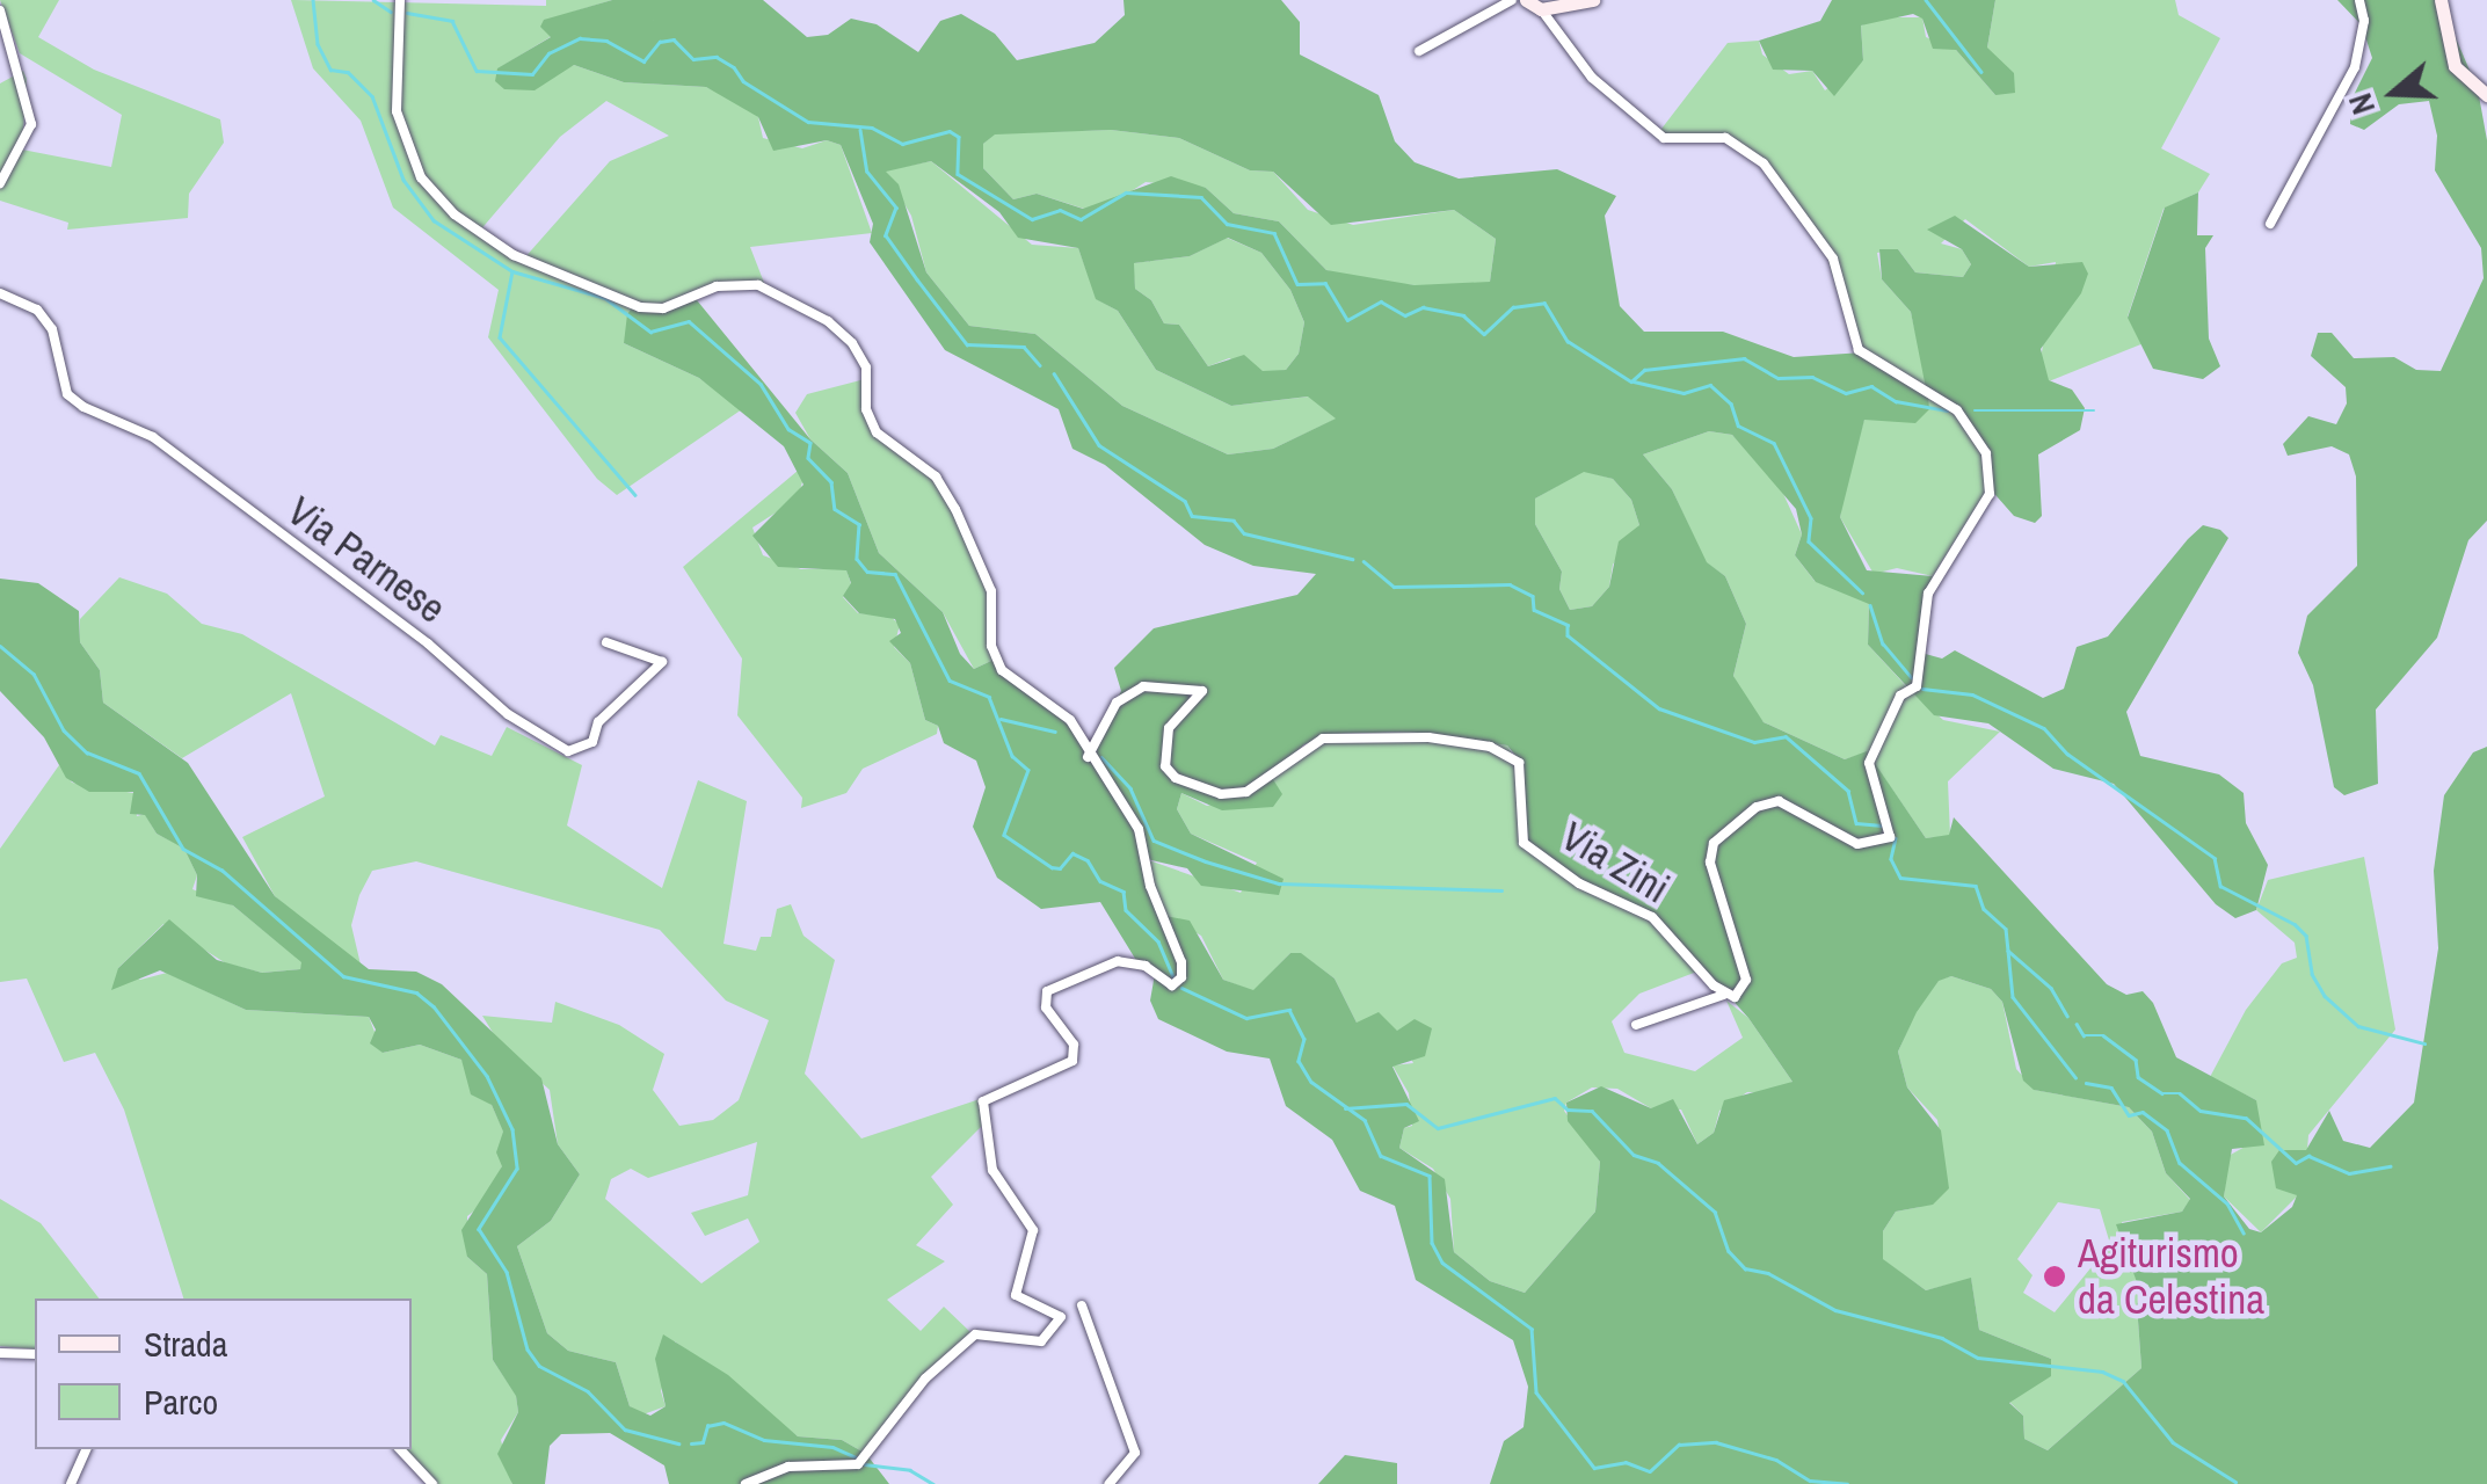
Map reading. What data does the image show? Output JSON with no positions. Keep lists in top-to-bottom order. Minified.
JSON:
{"streets":{"street":["Via Parnese","Via Zini"]},"places":["Agiturismo da Celestina"],"legend":["Strada","Parco"],"north":"left"}
